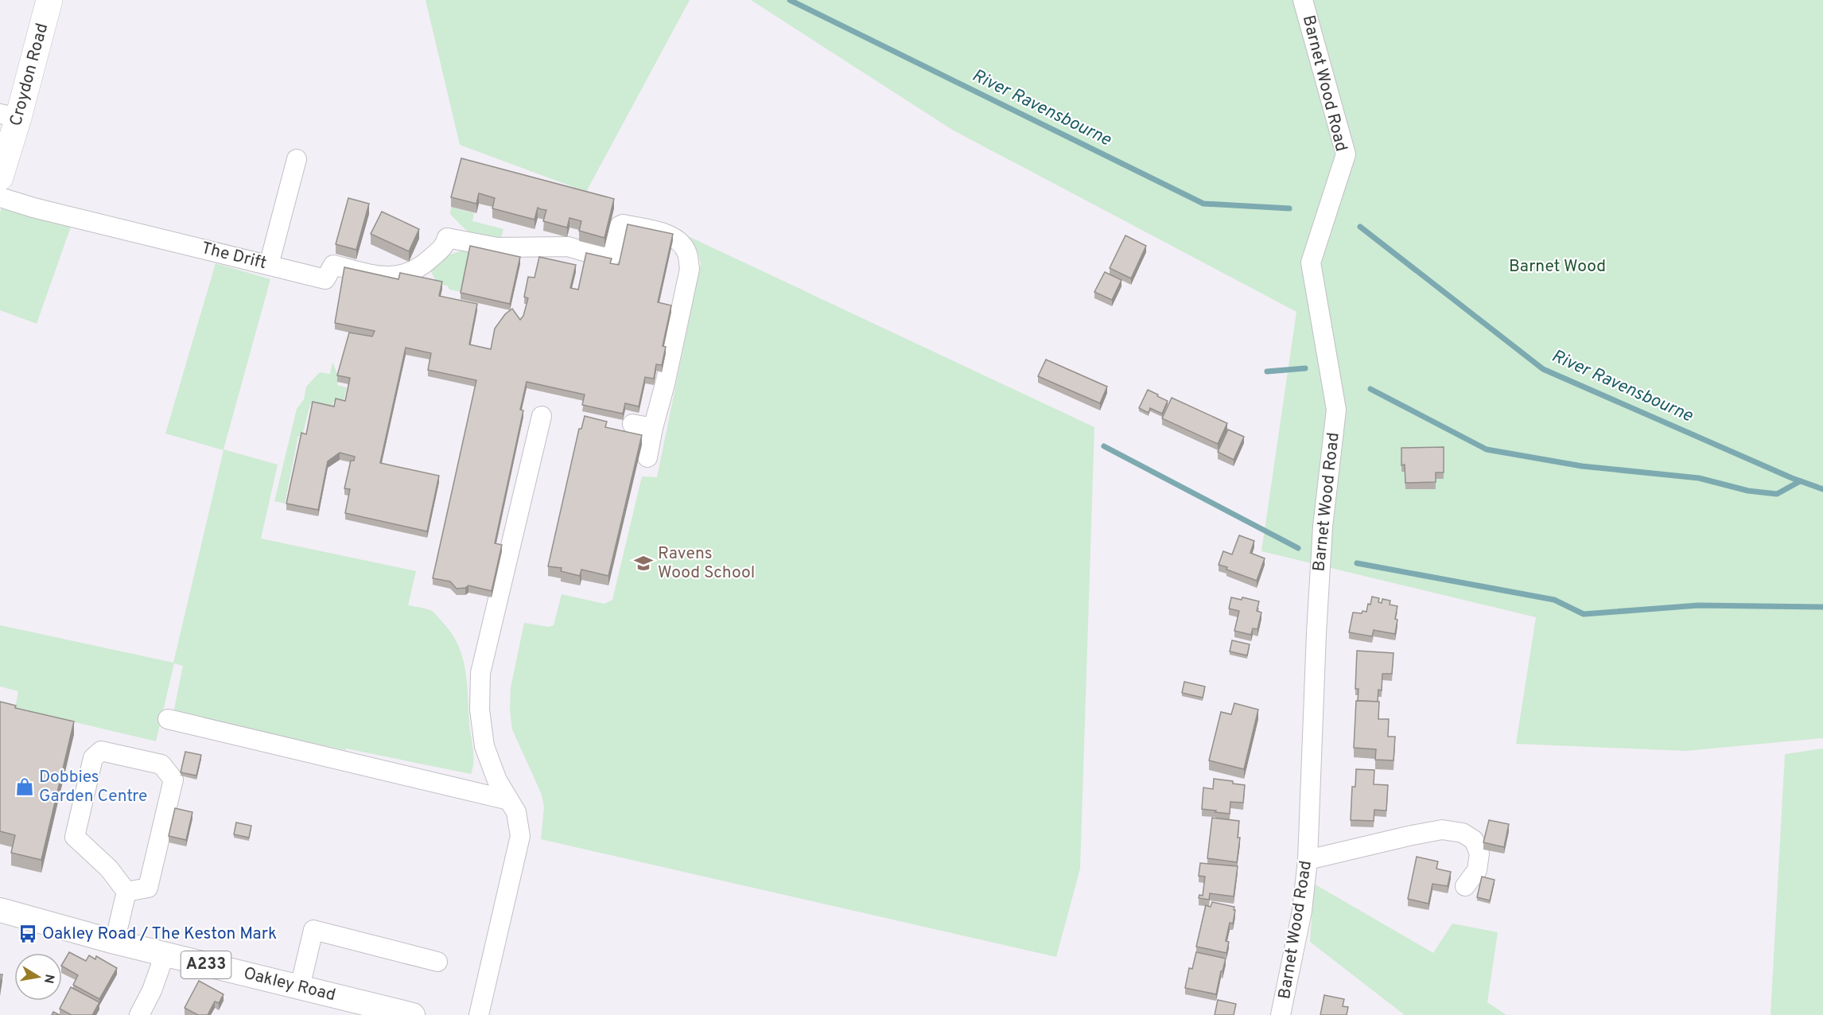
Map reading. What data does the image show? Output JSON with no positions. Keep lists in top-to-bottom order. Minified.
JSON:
{"streets":{"highway":["Croydon Road"],"main road":["A233","Oakley Road"],"street":["Barnet Wood Road","The Drift"]},"water":["River Ravensbourne"],"parks":["Barnet Wood"],"places":{"school or university":["Ravens Wood School"],"shop":["Dobbies Garden Centre"],"bus stop":["Oakley Road / The Keston Mark"]},"north":"right"}
